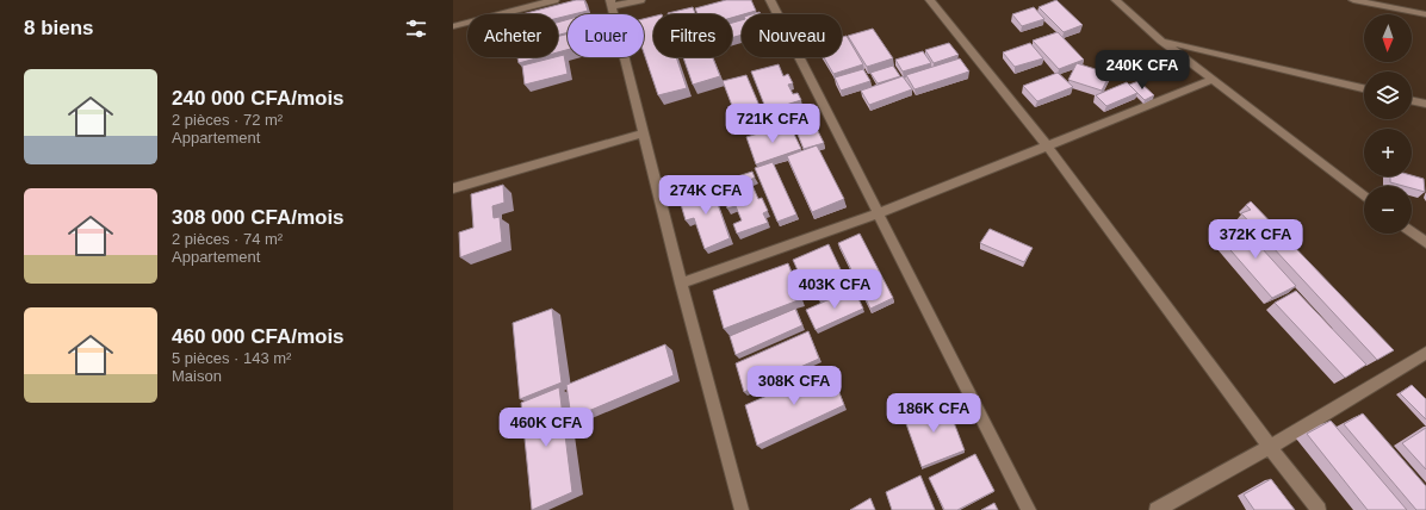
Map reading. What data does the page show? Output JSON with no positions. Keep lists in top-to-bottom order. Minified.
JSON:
{"north":"bottom","page":{"heading":"8 biens","map_buttons":["+","−"],"chip":["Acheter","Louer","Filtres","Nouveau"],"price":["240K CFA","721K CFA","274K CFA","372K CFA","403K CFA","308K CFA","186K CFA","460K CFA"],"list":[{"name":"240 000 CFA/mois","note":"2 pièces · 72 m² · Appartement"},{"name":"308 000 CFA/mois","note":"2 pièces · 74 m² · Appartement"},{"name":"460 000 CFA/mois","note":"5 pièces · 143 m² · Maison"}]}}
